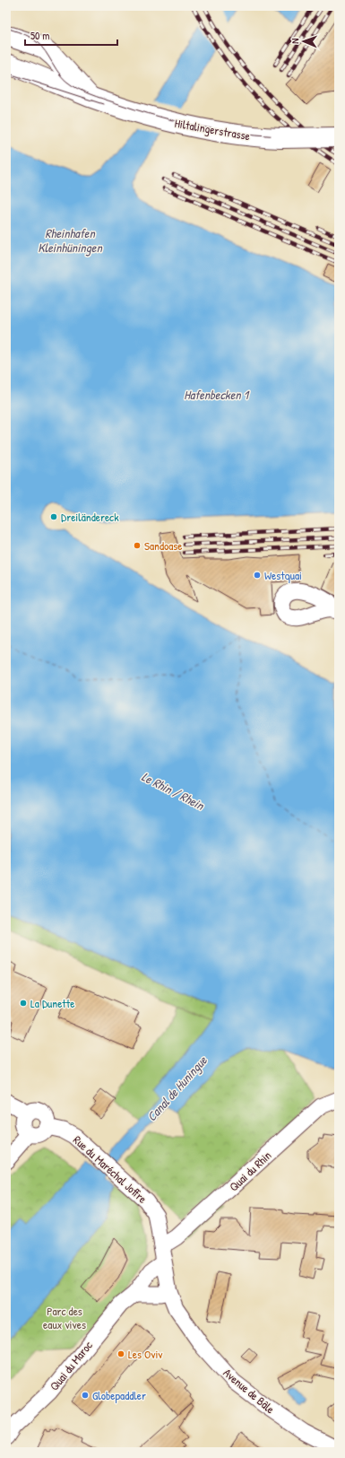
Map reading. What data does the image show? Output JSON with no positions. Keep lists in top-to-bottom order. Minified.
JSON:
{"streets":{"main road":["Hiltalingerstrasse"],"street":["Rue du Maréchal Joffre","Quai du Rhin","Quai du Maroc","Avenue de Bâle"]},"crossings":[["Rue du Maréchal Joffre","Quai du Rhin"],["Rue du Maréchal Joffre","Quai du Maroc"],["Rue du Maréchal Joffre","Avenue de Bâle"]],"water":["Rheinhafen Kleinhüningen","Hafenbecken 1","Le Rhin / Rhein","Canal de Huningue"],"parks":["Parc des eaux vives"],"places":["Dreiländereck","Sandoase","Westquai","La Dunette","Les Oviv","Globepaddler"],"scale_bar":"50 m","north":"left"}
